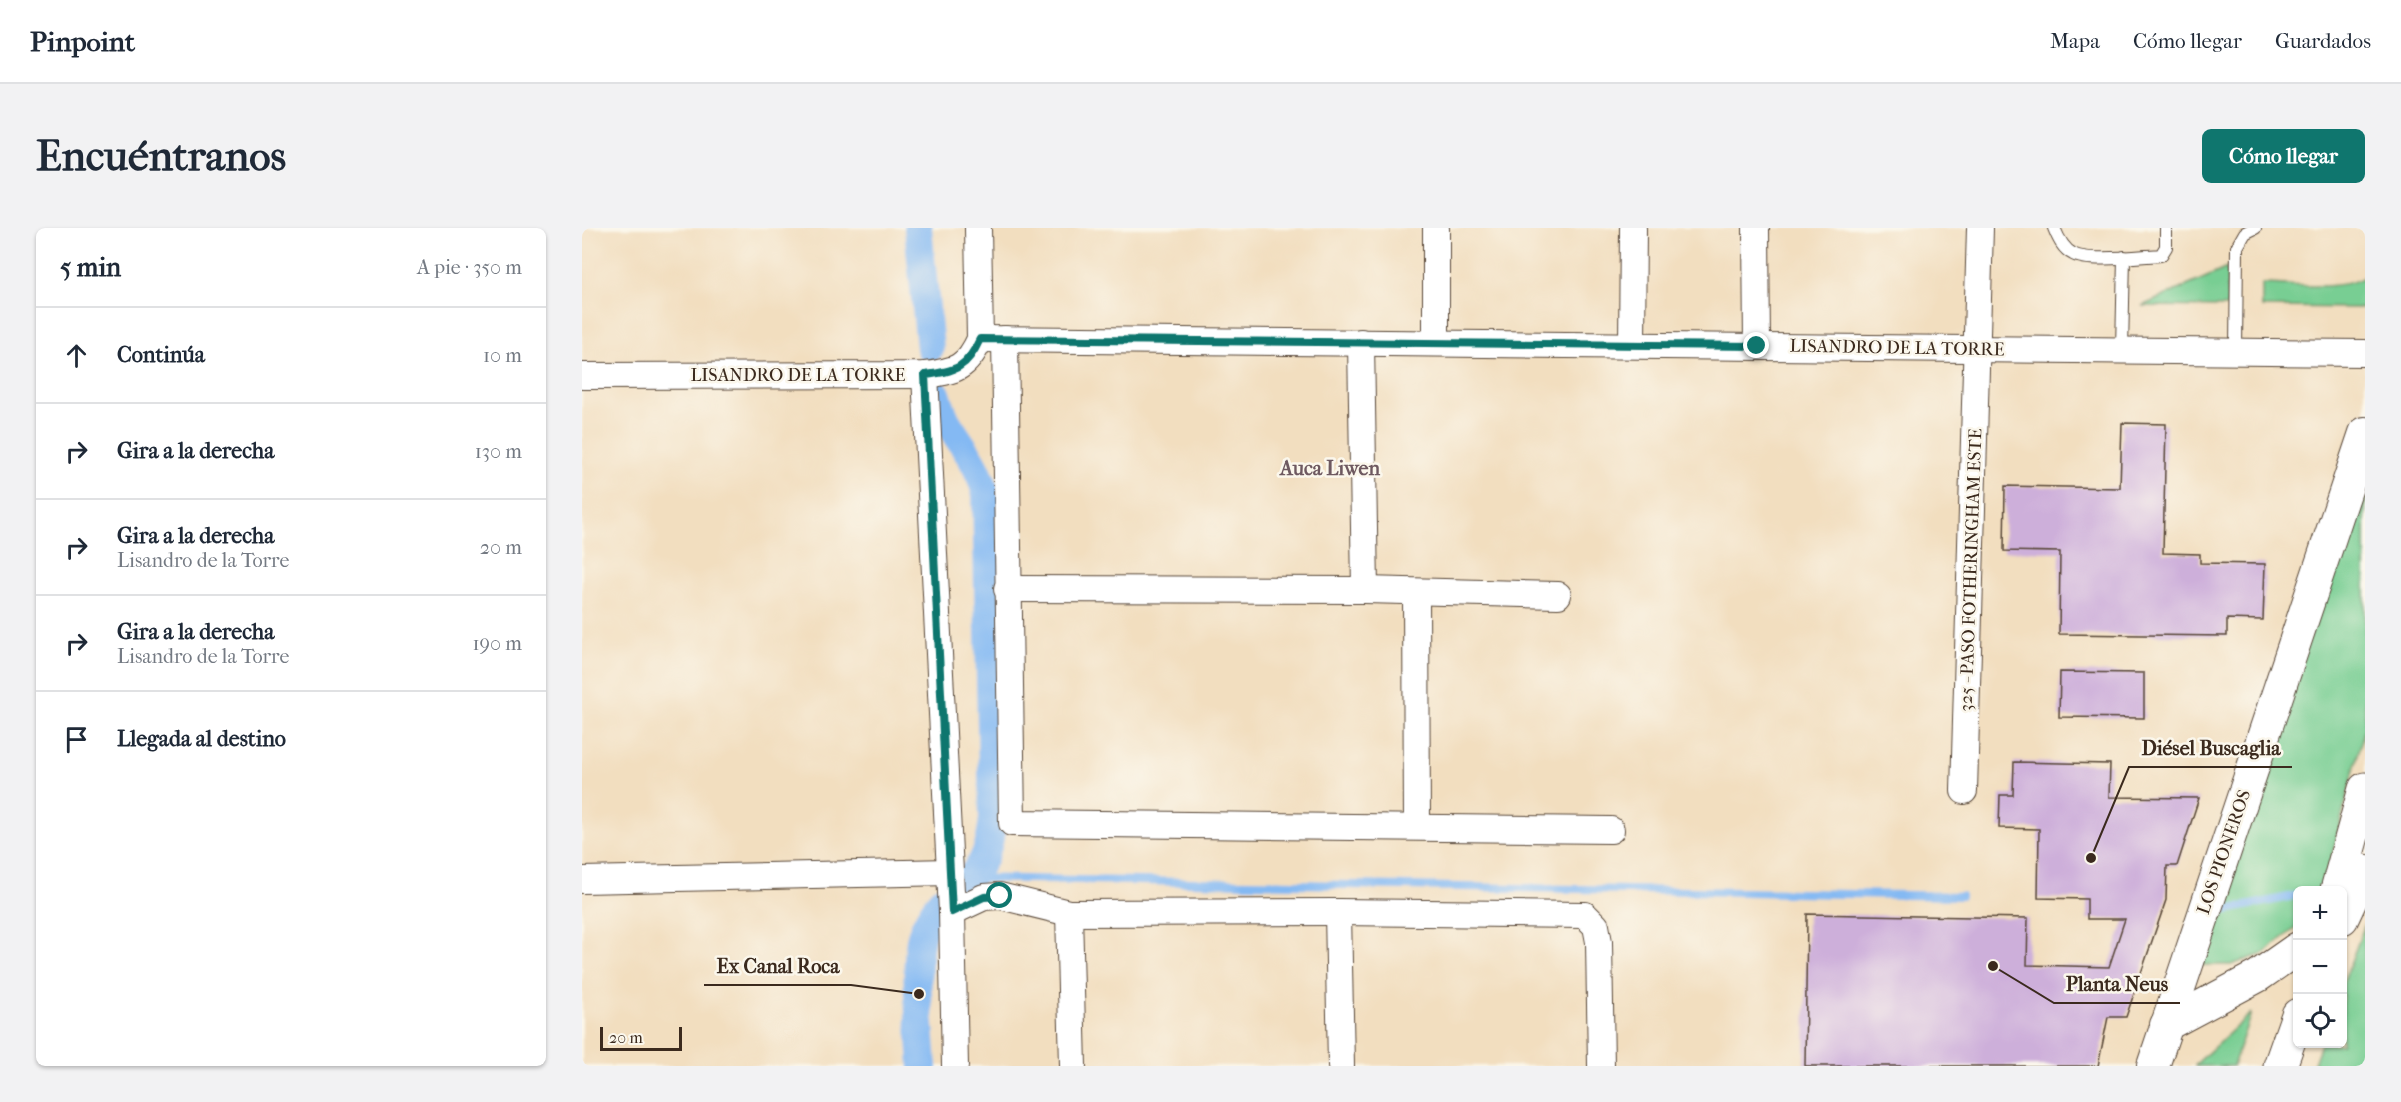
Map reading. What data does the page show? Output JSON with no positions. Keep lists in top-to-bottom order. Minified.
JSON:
{"streets":{"street":["LISANDRO DE LA TORRE","325 - PASO FOTHERINGHAM ESTE","LOS PIONEROS"]},"crossings":[["LISANDRO DE LA TORRE","325 - PASO FOTHERINGHAM ESTE"]],"districts":["Auca Liwen"],"places":["Diésel Buscaglia","Planta Neus","Ex Canal Roca"],"scale_bar":"20 m","page":{"header":"Pinpoint","nav":["Mapa","Cómo llegar","Guardados"],"buttons":"Cómo llegar","title":"Encuéntranos","heading":["5 min","A pie · 350 m"],"list":[["Continúa","10 m"],["Gira a la derecha","130 m"],["Gira a la derecha","Lisandro de la Torre","20 m"],["Gira a la derecha","Lisandro de la Torre","190 m"],"Llegada al destino"],"map_buttons":["+","−"],"scale":"20 m"}}
